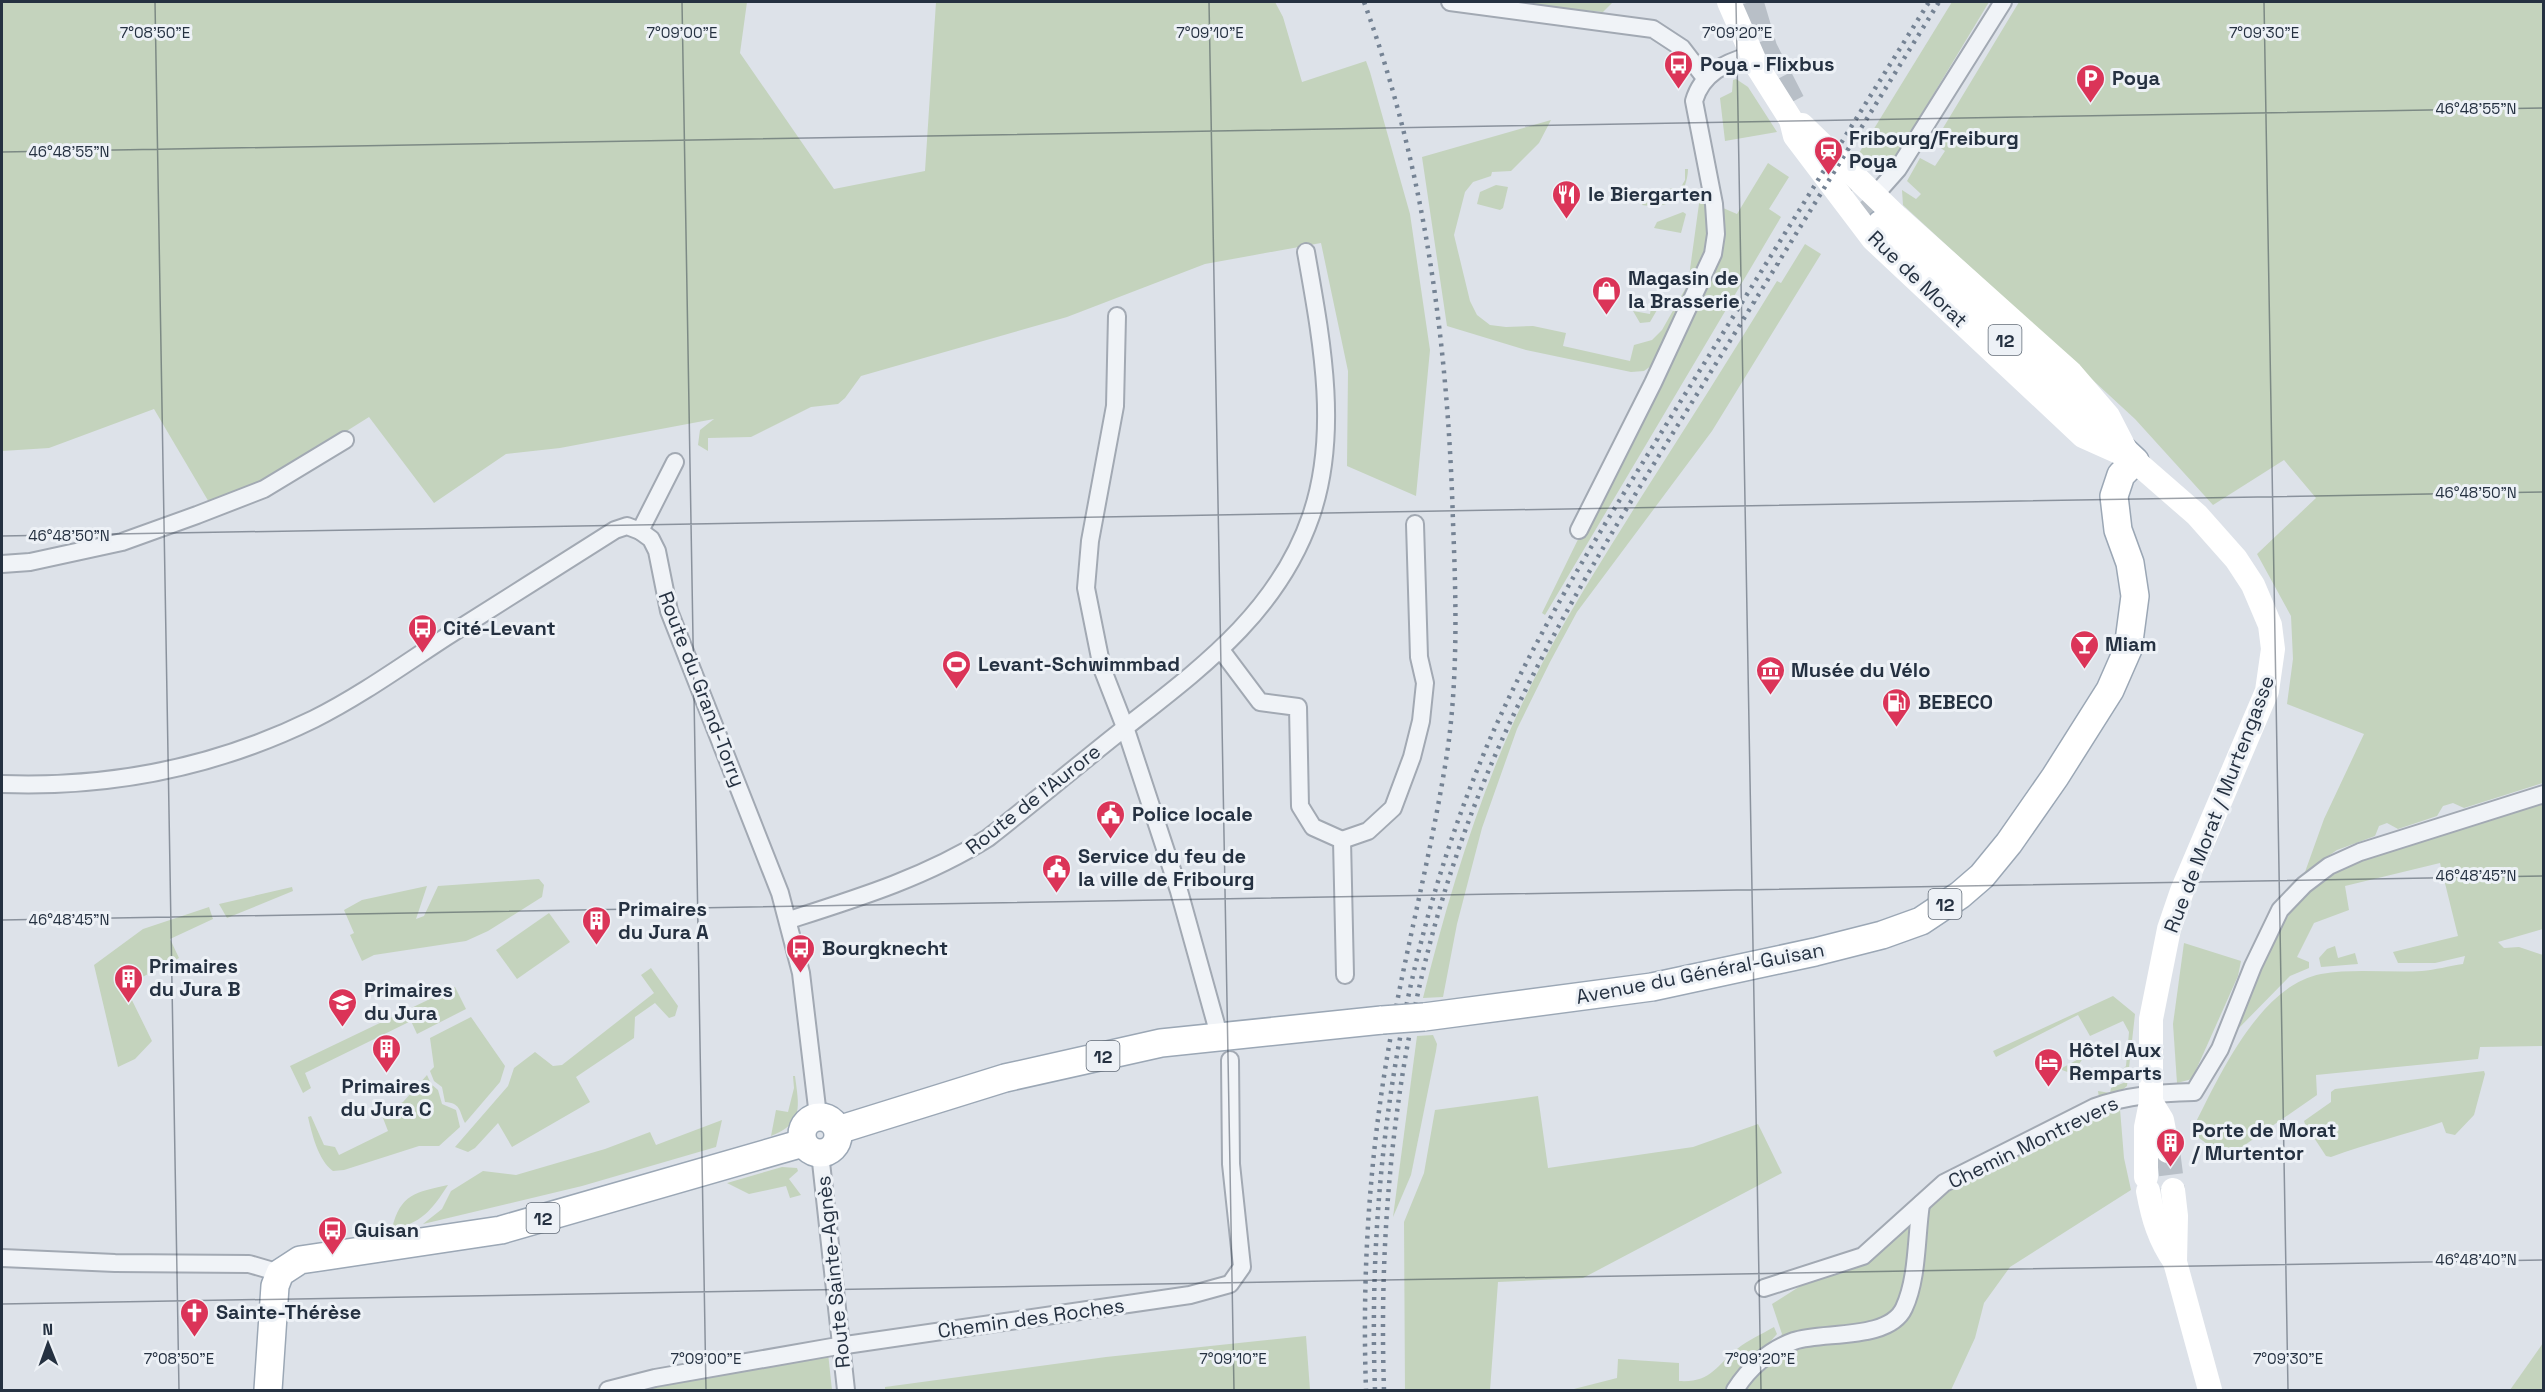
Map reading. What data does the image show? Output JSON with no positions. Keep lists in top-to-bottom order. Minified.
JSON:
{"streets":{"main road":["Rue de Morat","12","Rue de Morat / Murtengasse","Avenue du Général-Guisan"],"street":["Route du Grand-Torry","Route de l'Aurore","Chemin Montrevers","Route Sainte-Agnès","Chemin des Roches"]},"crossings":[["Rue de Morat","12"],["Rue de Morat","Rue de Morat / Murtengasse"],["Rue de Morat","Avenue du Général-Guisan"],["12","Avenue du Général-Guisan"],["12","Route Sainte-Agnès"],["Route du Grand-Torry","Route de l'Aurore"],["Route du Grand-Torry","Avenue du Général-Guisan"],["Rue de Morat / Murtengasse","Chemin Montrevers"],["Route Sainte-Agnès","Chemin des Roches"]],"places":{"bus stop":["Poya - Flixbus","Cité-Levant","Bourgknecht","Guisan"],"parking":["Poya"],"station":["Fribourg/Freiburg Poya"],"restaurant":["le Biergarten"],"shop":["Magasin de la Brasserie"],"bar":["Miam"],"sports":["Levant-Schwimmbad"],"museum":["Musée du Vélo"],"fuel station":["BEBECO"],"public building":["Police locale","Service du feu de la ville de Fribourg"],"building":["Primaires du Jura A","Primaires du Jura B","Primaires du Jura C","Porte de Morat / Murtentor"],"school or university":["Primaires du Jura"],"hotel":["Hôtel Aux Remparts"],"church":["Sainte-Thérèse"]},"north":"top","coordinates":["7°08'50\"E","7°09'00\"E","7°09'10\"E","7°09'20\"E","7°09'30\"E","46°48'55\"N","46°48'50\"N","46°48'45\"N","46°48'40\"N"]}
